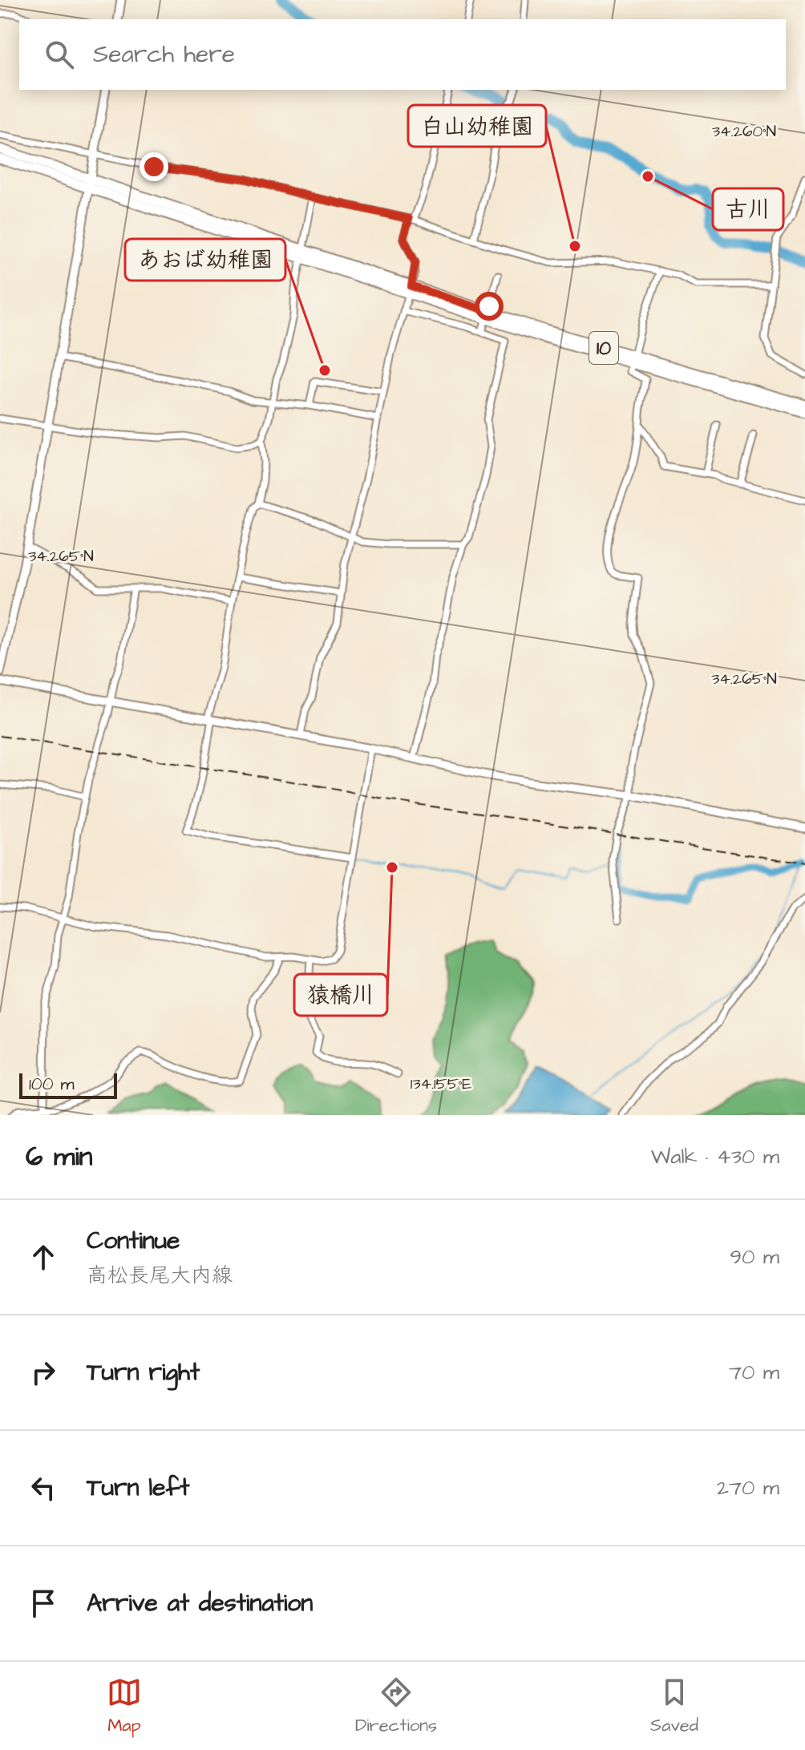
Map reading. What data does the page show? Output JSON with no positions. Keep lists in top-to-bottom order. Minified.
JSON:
{"streets":{"main road":["10"]},"places":["古川","白山幼稚園","あおば幼稚園","猿橋川"],"scale_bar":"100 m","page":{"search":"Search here","scale":"100 m","heading":["6 min","Walk · 430 m"],"list":[["Continue","高松長尾大内線","90 m"],["Turn right","70 m"],["Turn left","270 m"],"Arrive at destination"],"nav":["Map","Directions","Saved"]},"coordinates":["34.260°N","34.265°N","134.155°E"]}
